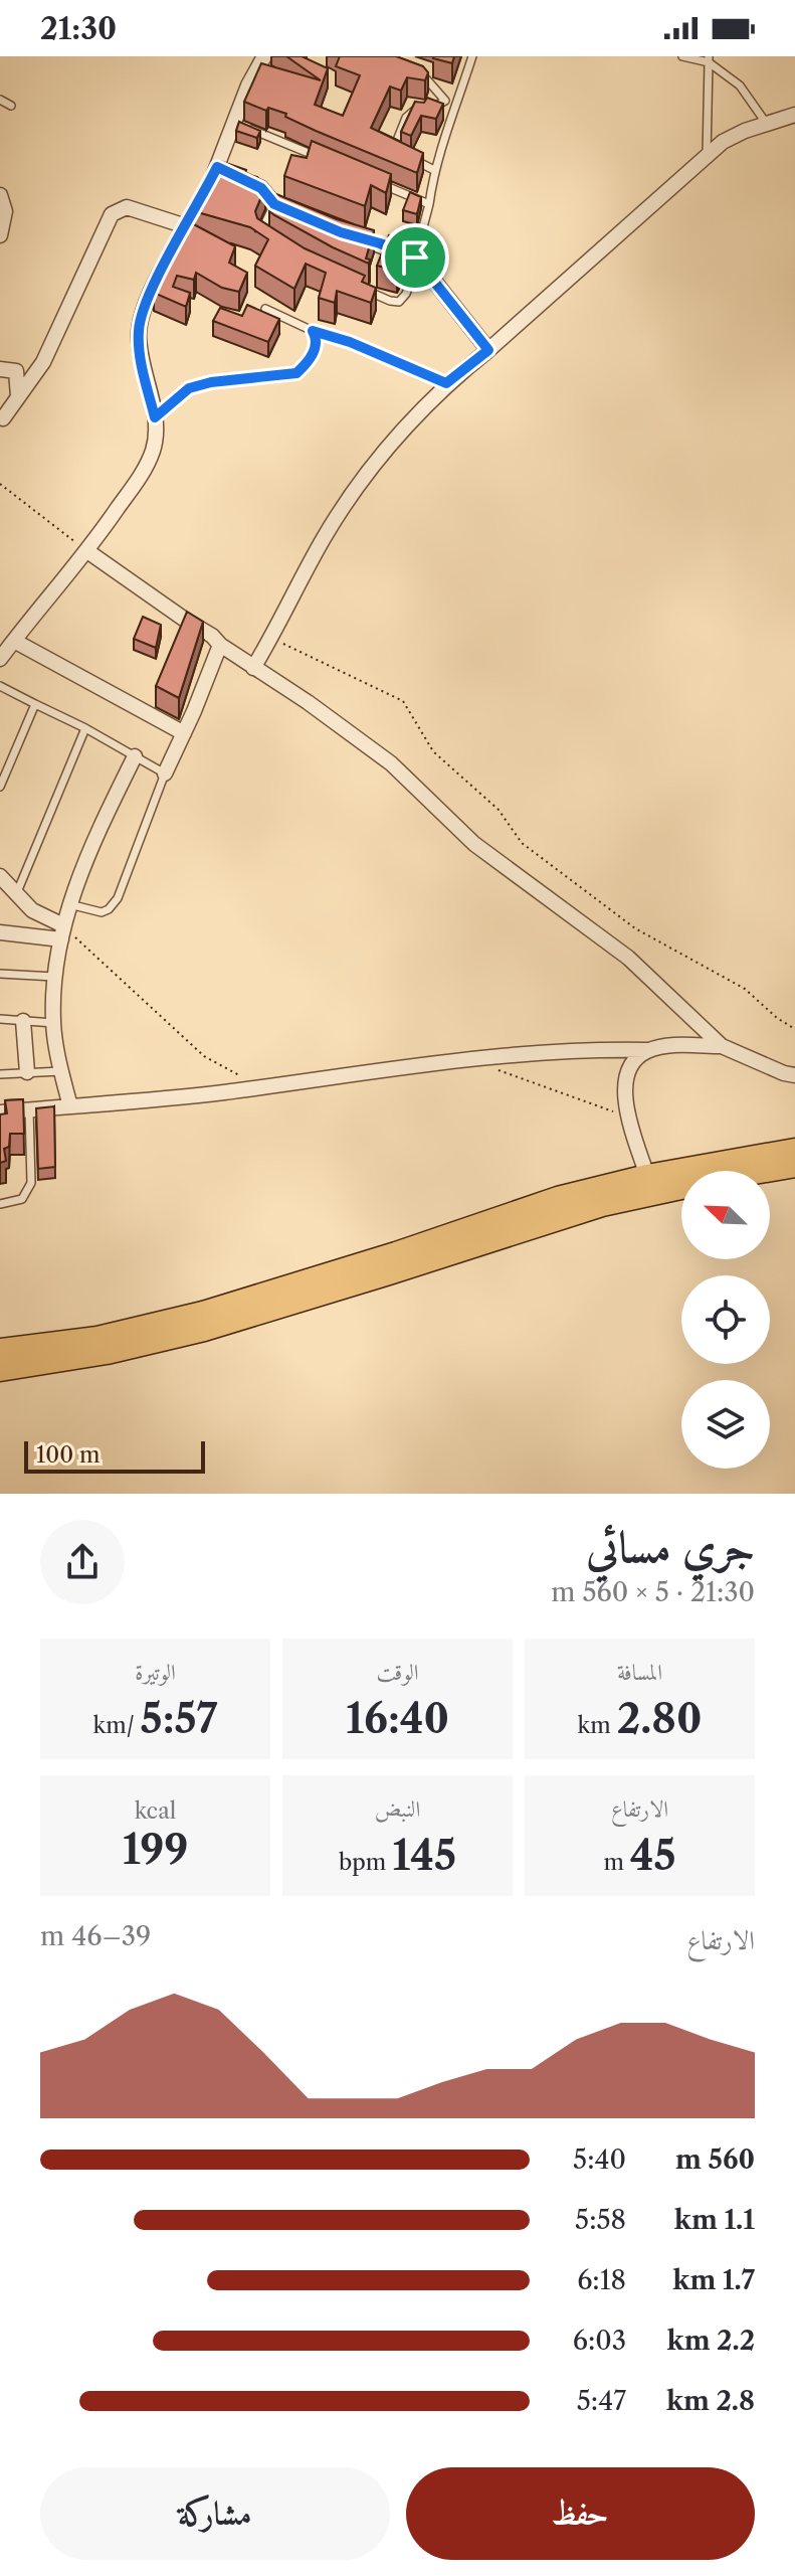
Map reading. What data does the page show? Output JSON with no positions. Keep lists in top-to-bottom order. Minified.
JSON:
{"scale_bar":"100 m","north":"top left","page":{"status":"21:30","scale":"100 m","heading":["جري مسائي","21:30 · 5 × 560 m"],"stats":[["المسافة","2.80 km"],["الوقت","16:40"],["الوتيرة","5:57 /km"],["الارتفاع","45 m"],["النبض","145 bpm"],["kcal","199"]],"chart":["الارتفاع","39–46 m"],"list":[{"name":"560 m","note":"5:40"},{"name":"1.1 km","note":"5:58"},{"name":"1.7 km","note":"6:18"},{"name":"2.2 km","note":"6:03"},{"name":"2.8 km","note":"5:47"}],"buttons":["حفظ","مشاركة"]}}
